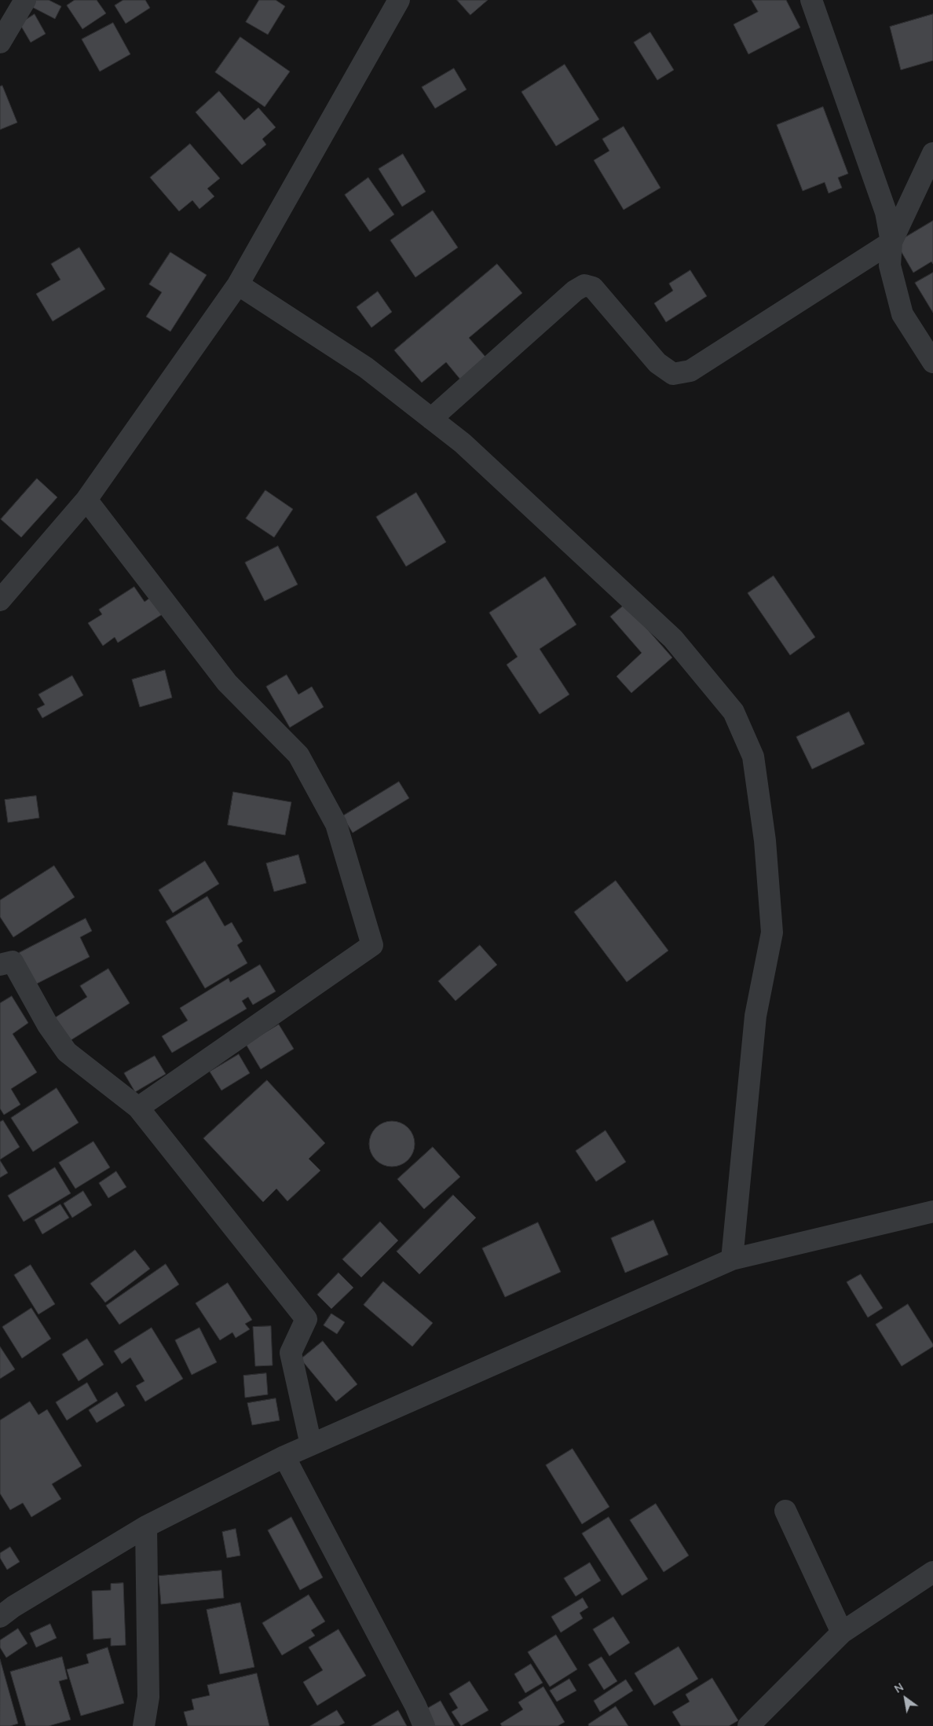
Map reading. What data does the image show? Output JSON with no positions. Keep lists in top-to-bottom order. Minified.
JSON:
{"north":"top left"}
